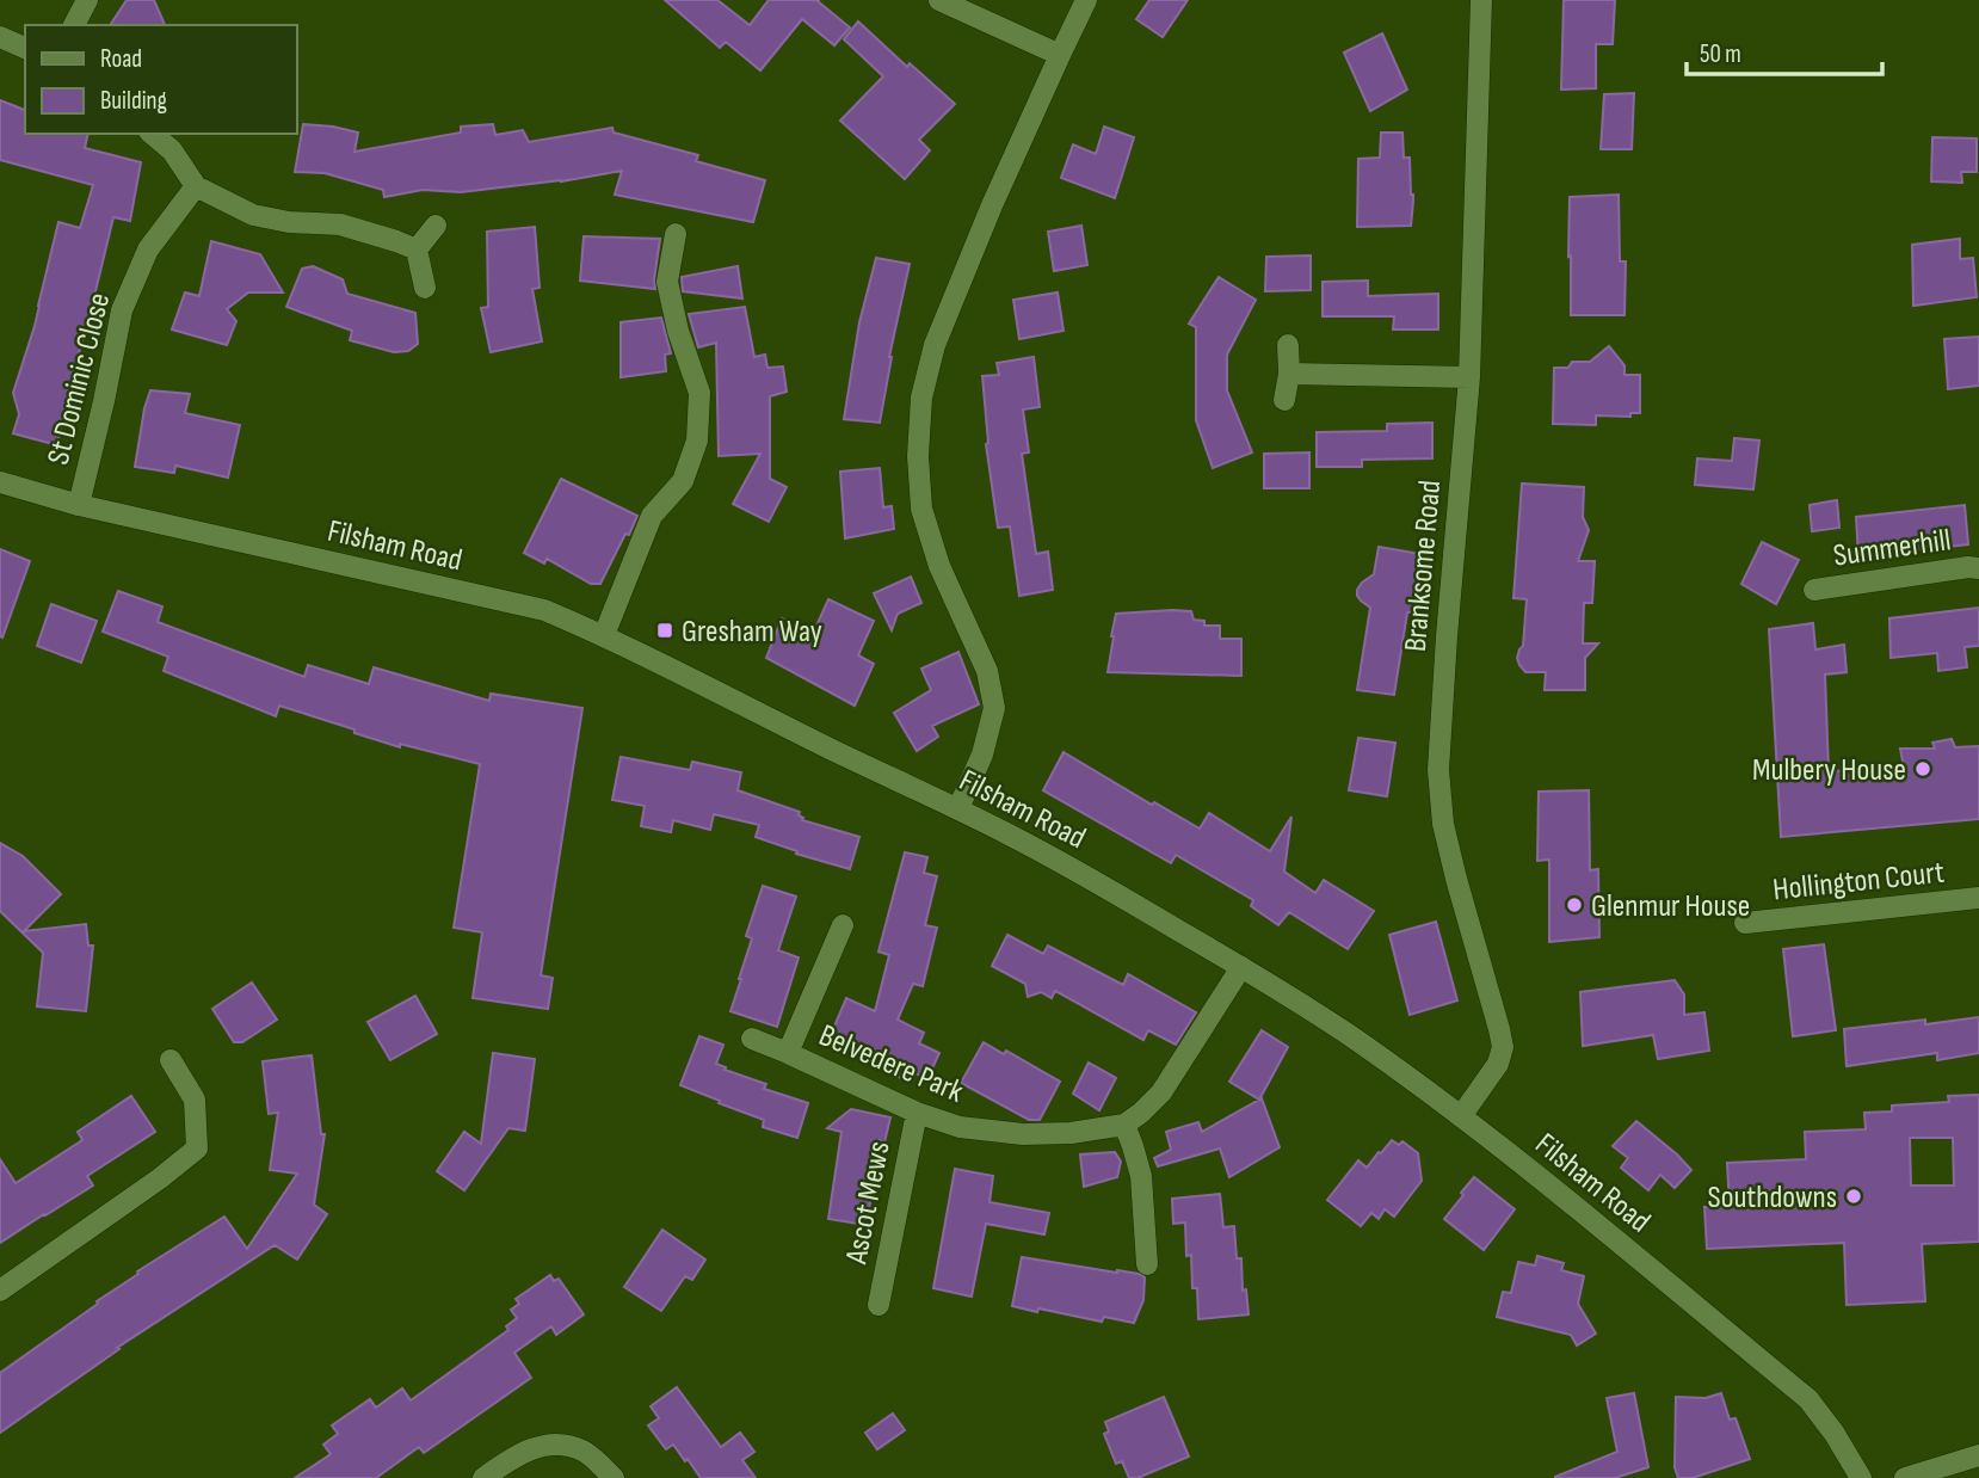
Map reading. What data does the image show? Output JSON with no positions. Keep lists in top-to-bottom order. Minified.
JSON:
{"streets":{"street":["St Dominic Close","Filsham Road","Summerhill","Branksome Road","Hollington Court","Belvedere Park","Ascot Mews"]},"crossings":[["St Dominic Close","Filsham Road"],["Filsham Road","Branksome Road"],["Belvedere Park","Ascot Mews"]],"places":{"transit":["Gresham Way"],"other":["Mulbery House","Glenmur House","Southdowns"]},"legend":["Road","Building"],"scale_bar":"50 m"}
